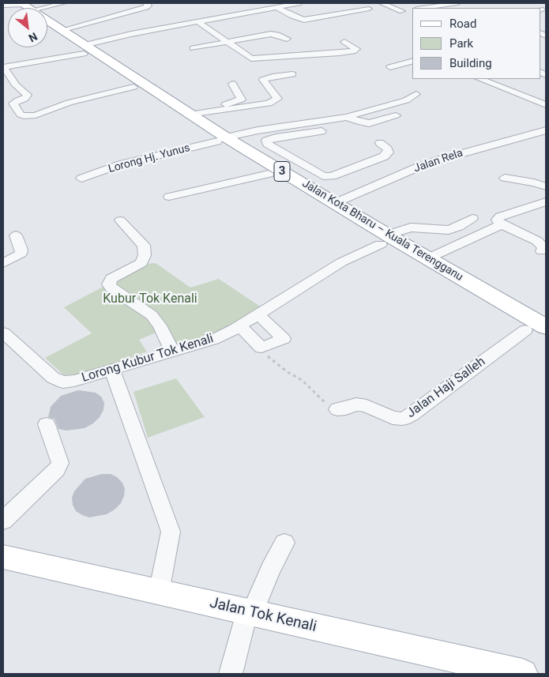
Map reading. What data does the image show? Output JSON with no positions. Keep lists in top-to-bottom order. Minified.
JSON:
{"streets":{"highway":["3","Jalan Kota Bharu – Kuala Terengganu"],"main road":["Jalan Tok Kenali"],"street":["Lorong Hj. Yunus","Jalan Rela","Lorong Kubur Tok Kenali","Jalan Haji Salleh"]},"crossings":[["Lorong Hj. Yunus","Jalan Kota Bharu – Kuala Terengganu"],["Jalan Rela","Jalan Kota Bharu – Kuala Terengganu"],["Jalan Kota Bharu – Kuala Terengganu","Lorong Kubur Tok Kenali"],["Jalan Kota Bharu – Kuala Terengganu","Jalan Haji Salleh"]],"parks":["Kubur Tok Kenali"],"legend":["Road","Park","Building"],"north":"bottom right"}
